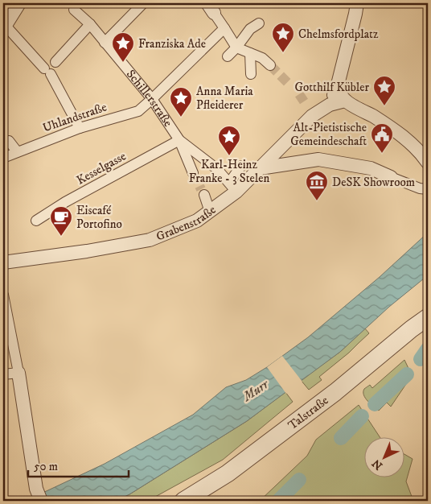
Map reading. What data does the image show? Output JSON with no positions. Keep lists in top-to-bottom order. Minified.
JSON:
{"streets":{"street":["Schillerstraße","Uhlandstraße","Kesselgasse","Grabenstraße","Talstraße"]},"crossings":[["Schillerstraße","Uhlandstraße"],["Schillerstraße","Kesselgasse"],["Schillerstraße","Grabenstraße"]],"water":["Murr"],"places":{"place":["Chelmsfordplatz","Franziska Ade","Gotthilf Kübler","Anna Maria Pfleiderer","Karl-Heinz Franke - 3 Stelen"],"public building":["Alt-Pietistische Gemeindeschaft"],"museum":["DeSK Showroom"],"cafe":["Eiscafé Portofino"]},"scale_bar":"50 m","north":"bottom left"}
